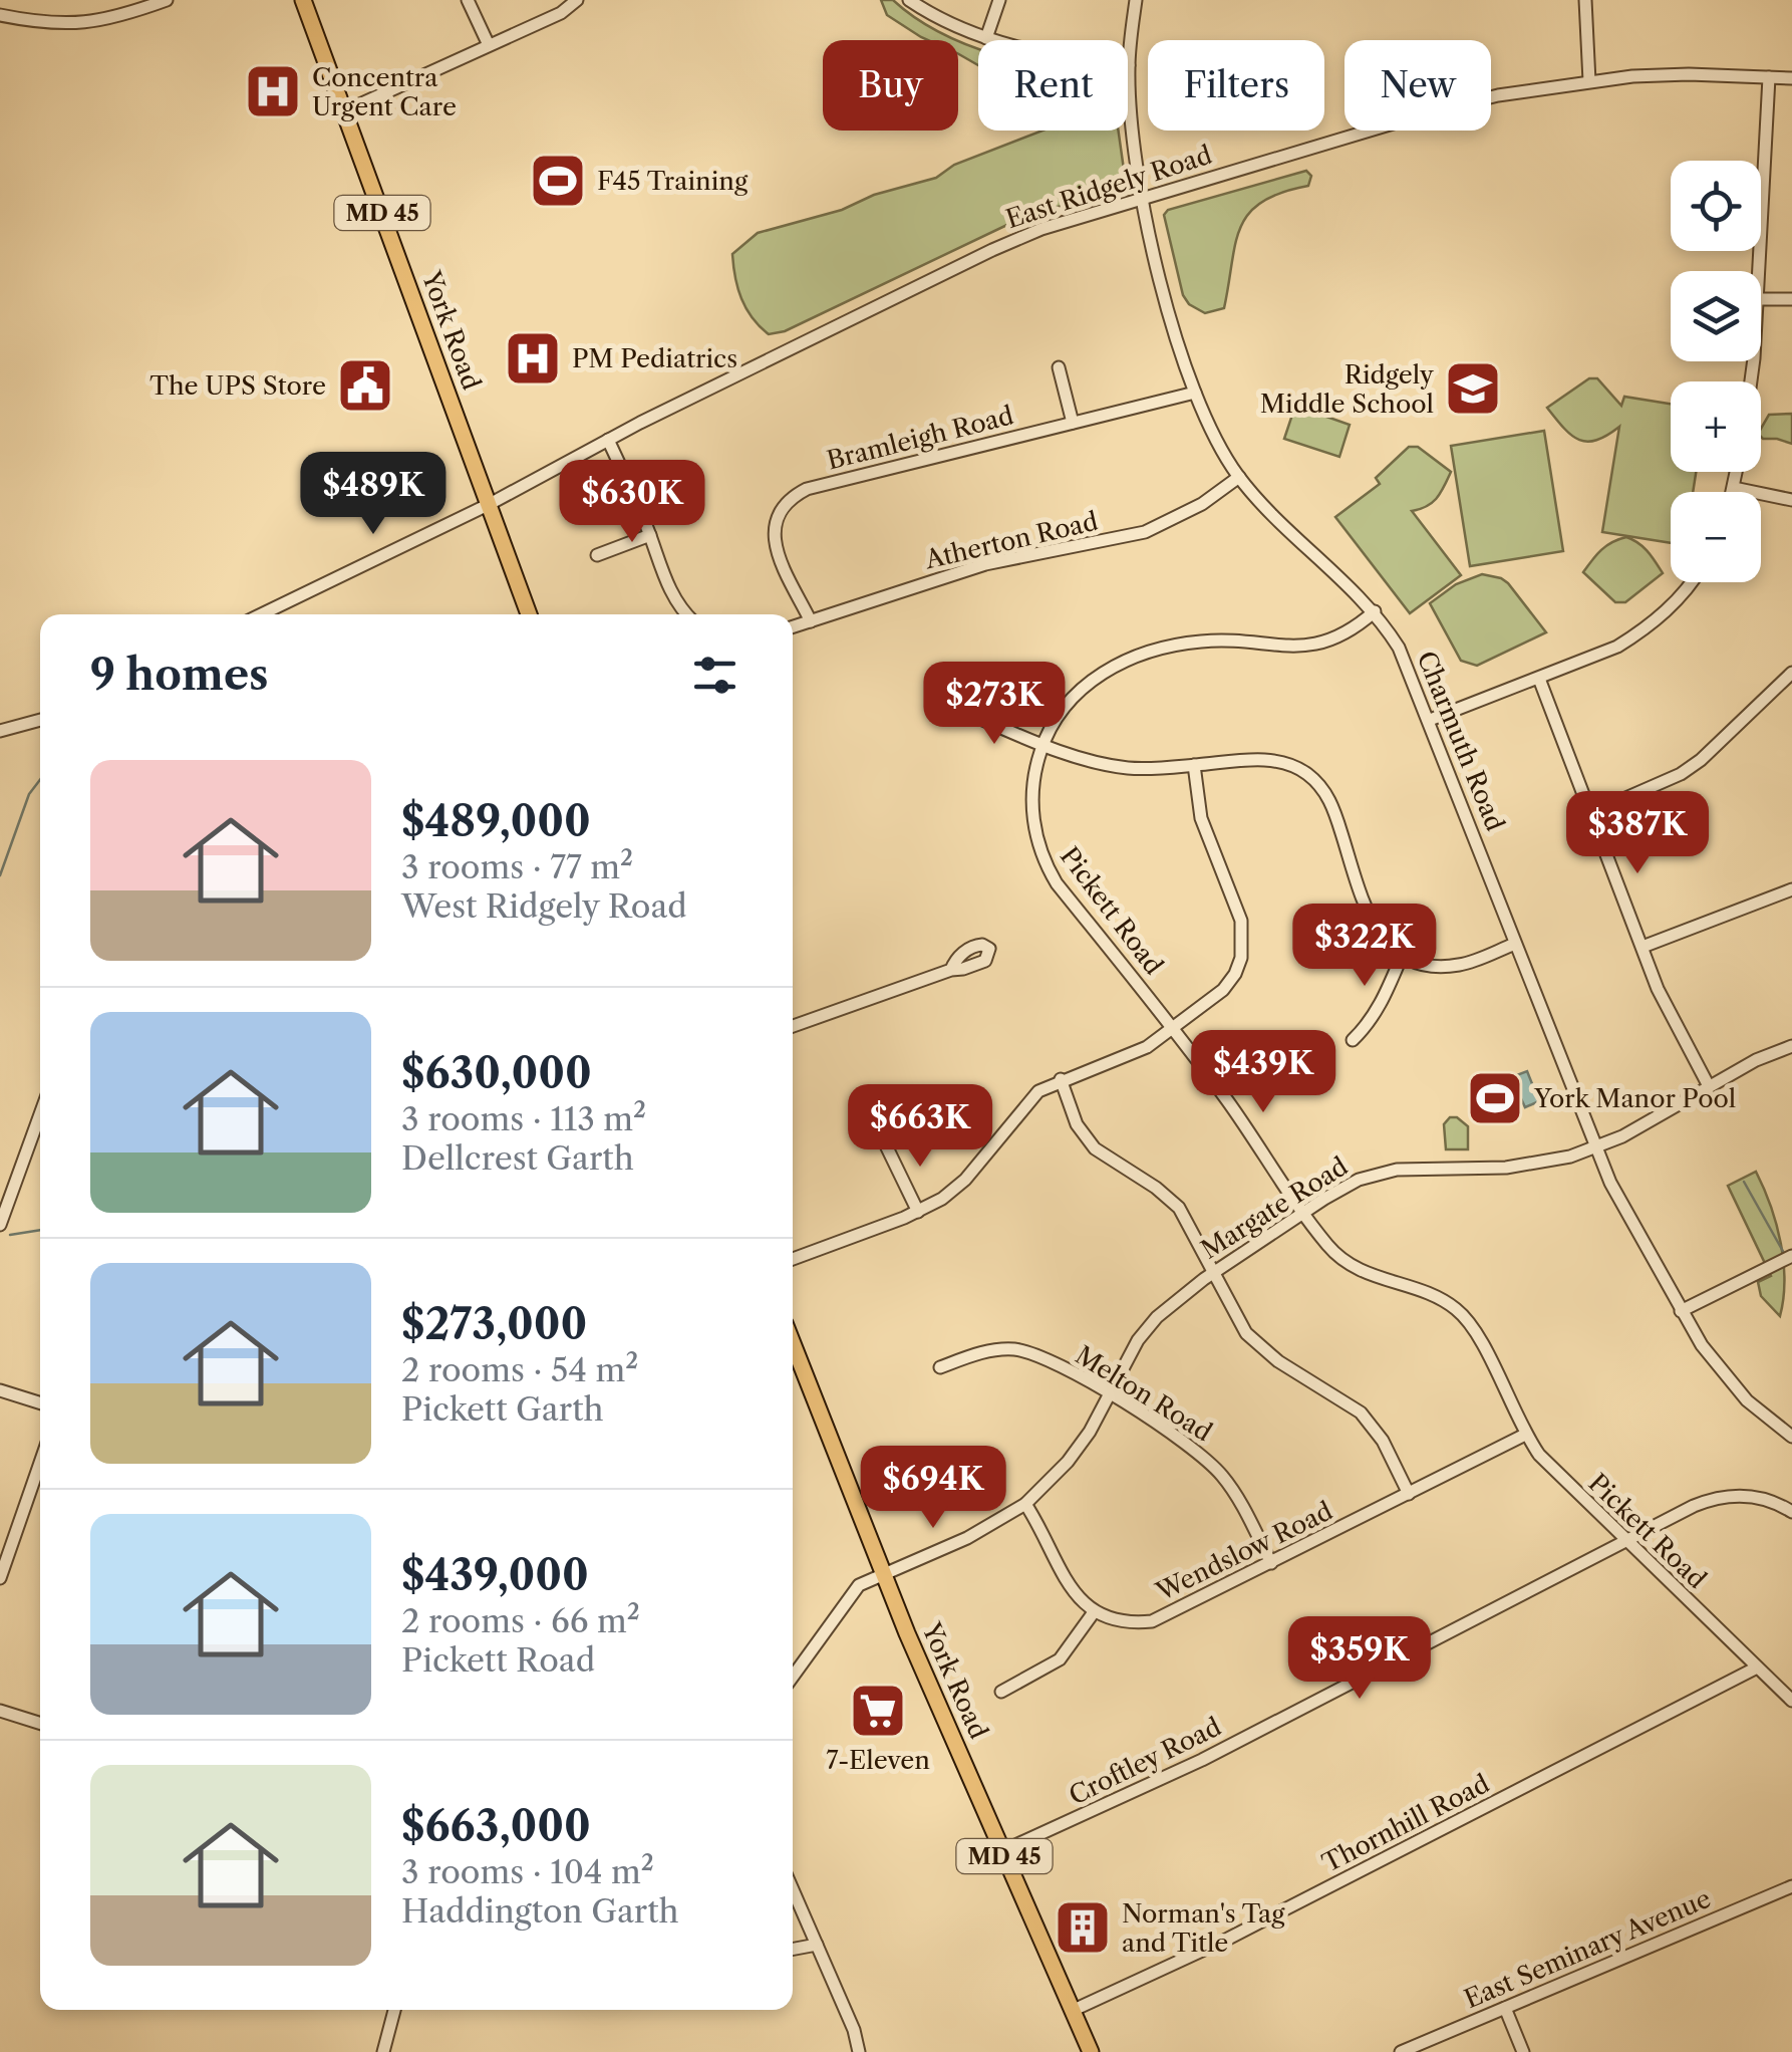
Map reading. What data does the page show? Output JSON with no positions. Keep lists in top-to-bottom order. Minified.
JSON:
{"streets":{"main road":["MD 45","York Road"],"street":["East Ridgely Road","Bramleigh Road","Atherton Road","Charmuth Road","Pickett Road","Margate Road","Melton Road","Wendslow Road","Croftley Road","Thornhill Road","East Seminary Avenue"]},"crossings":[["East Ridgely Road","York Road"],["East Ridgely Road","Charmuth Road"],["York Road","Margate Road"],["York Road","Croftley Road"],["York Road","Thornhill Road"],["Bramleigh Road","Atherton Road"],["Bramleigh Road","Charmuth Road"],["Atherton Road","Charmuth Road"],["Charmuth Road","Pickett Road"],["Charmuth Road","Margate Road"],["Pickett Road","Margate Road"],["Pickett Road","Wendslow Road"],["Pickett Road","Croftley Road"],["Pickett Road","Thornhill Road"],["Margate Road","Melton Road"],["Melton Road","Wendslow Road"]],"places":{"hospital":["Concentra Urgent Care","PM Pediatrics"],"sports":["F45 Training","York Manor Pool"],"public building":["The UPS Store"],"school or university":["Ridgely Middle School"],"supermarket":["7-Eleven"],"building":["Norman's Tag and Title"]},"page":{"chip":["Buy","Rent","Filters","New"],"map_buttons":["+","−"],"price":["$489K","$630K","$273K","$387K","$322K","$439K","$663K","$694K","$359K"],"heading":"9 homes","list":[{"name":"$489,000","note":"3 rooms · 77 m² · West Ridgely Road"},{"name":"$630,000","note":"3 rooms · 113 m² · Dellcrest Garth"},{"name":"$273,000","note":"2 rooms · 54 m² · Pickett Garth"},{"name":"$439,000","note":"2 rooms · 66 m² · Pickett Road"},{"name":"$663,000","note":"3 rooms · 104 m² · Haddington Garth"}]}}
